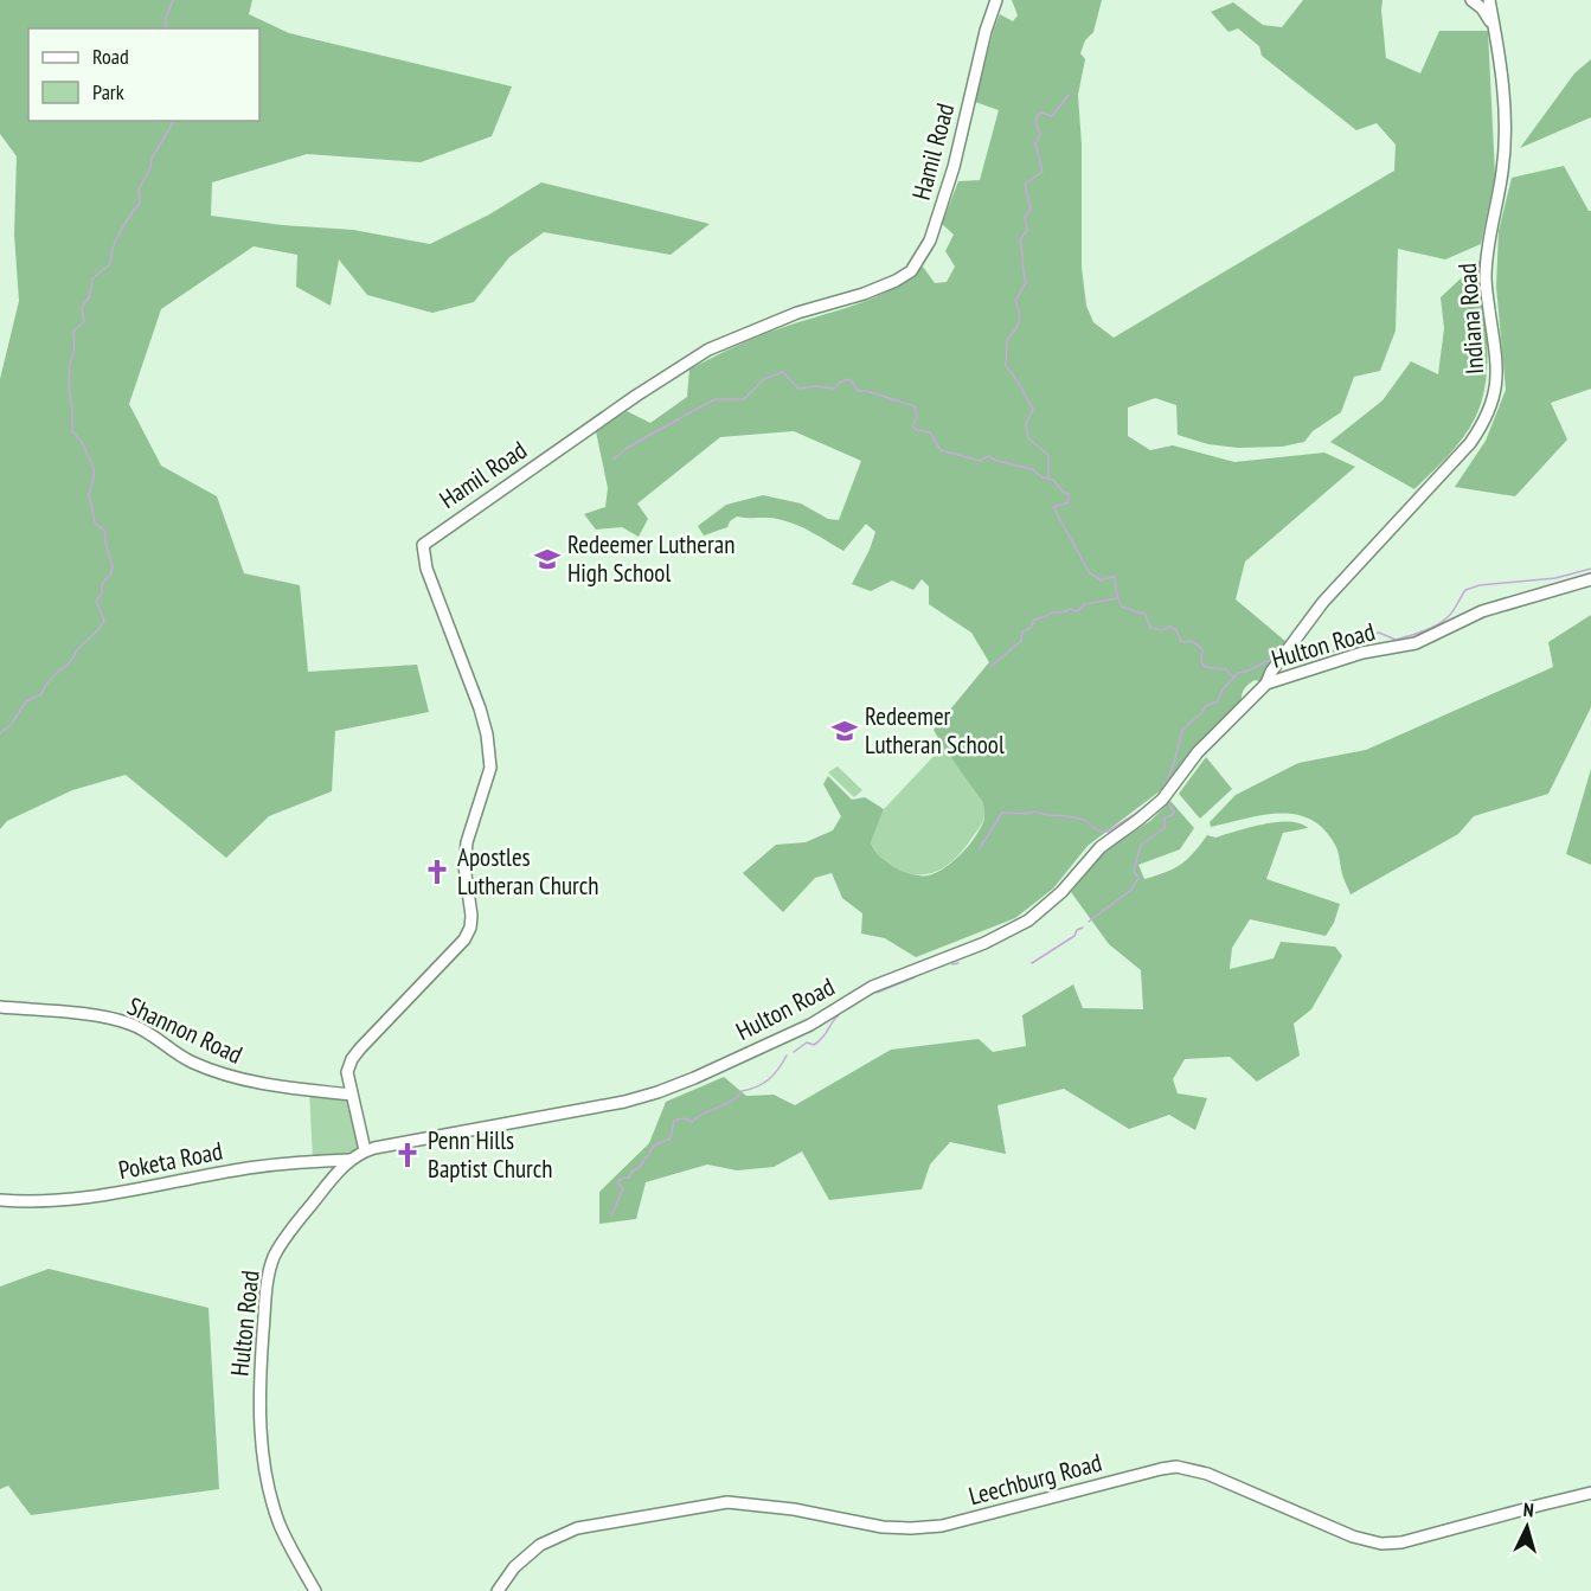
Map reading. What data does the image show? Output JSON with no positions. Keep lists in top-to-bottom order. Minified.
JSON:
{"streets":{"street":["Hamil Road","Indiana Road","Hulton Road","Shannon Road","Poketa Road","Leechburg Road"]},"crossings":[["Hamil Road","Hulton Road"],["Hamil Road","Shannon Road"],["Indiana Road","Hulton Road"],["Hulton Road","Poketa Road"]],"places":{"school or university":["Redeemer Lutheran High School","Redeemer Lutheran School"],"church":["Apostles Lutheran Church","Penn Hills Baptist Church"]},"legend":["Road","Park"],"north":"top"}
